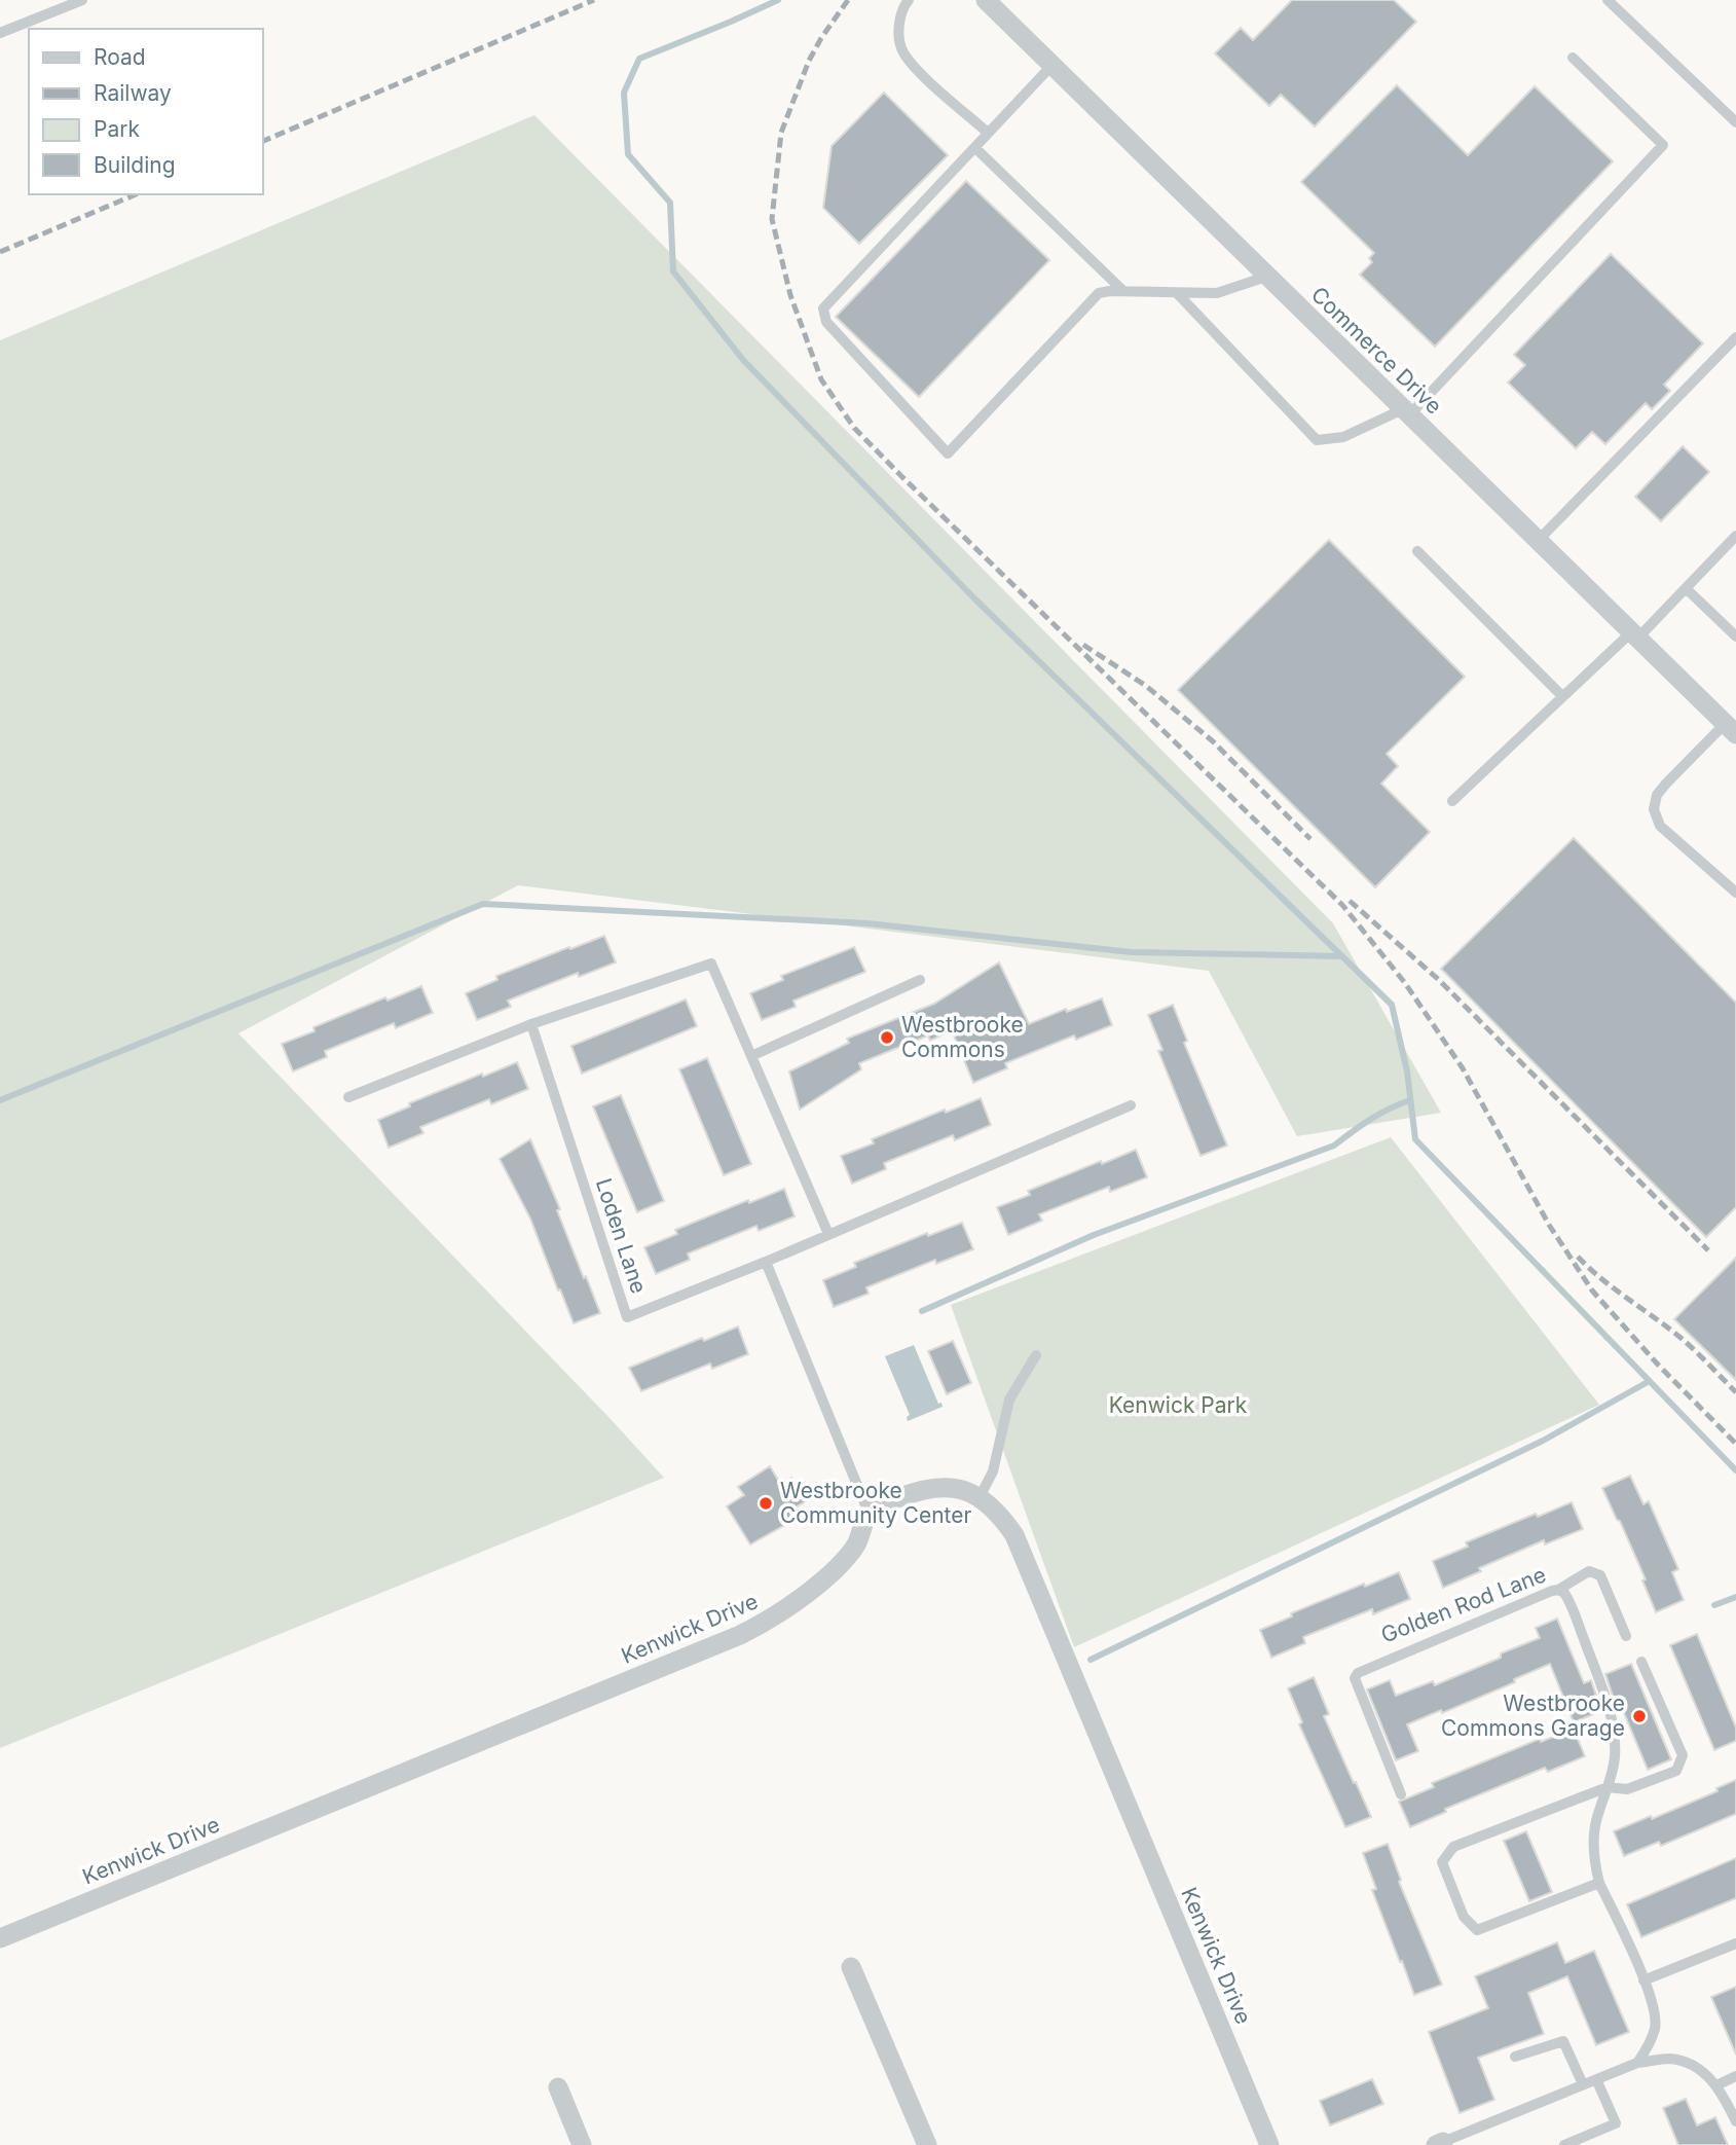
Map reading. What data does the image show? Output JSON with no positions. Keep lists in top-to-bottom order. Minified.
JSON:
{"streets":{"street":["Commerce Drive","Kenwick Drive"],"lane":["Loden Lane","Golden Rod Lane"]},"parks":["Kenwick Park"],"places":["Westbrooke Commons","Westbrooke Community Center","Westbrooke Commons Garage"],"legend":["Road","Railway","Park","Building"]}
